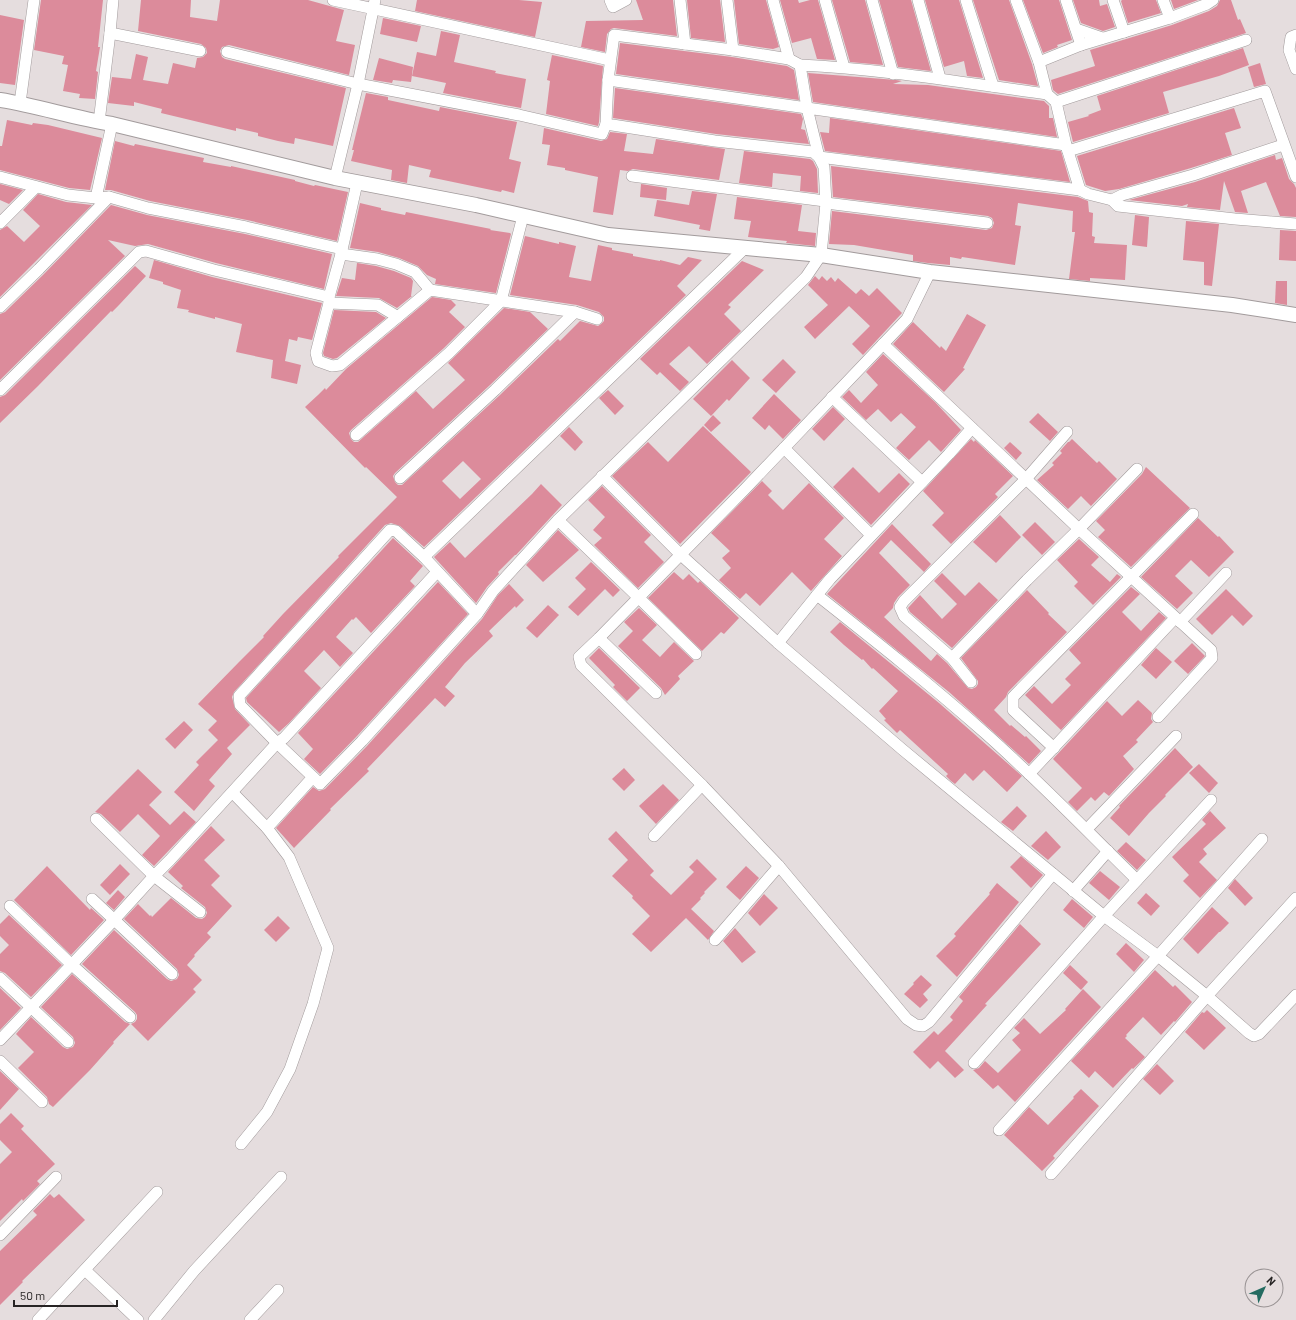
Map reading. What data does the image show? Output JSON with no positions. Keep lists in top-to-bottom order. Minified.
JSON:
{"scale_bar":"50 m","north":"top right"}
